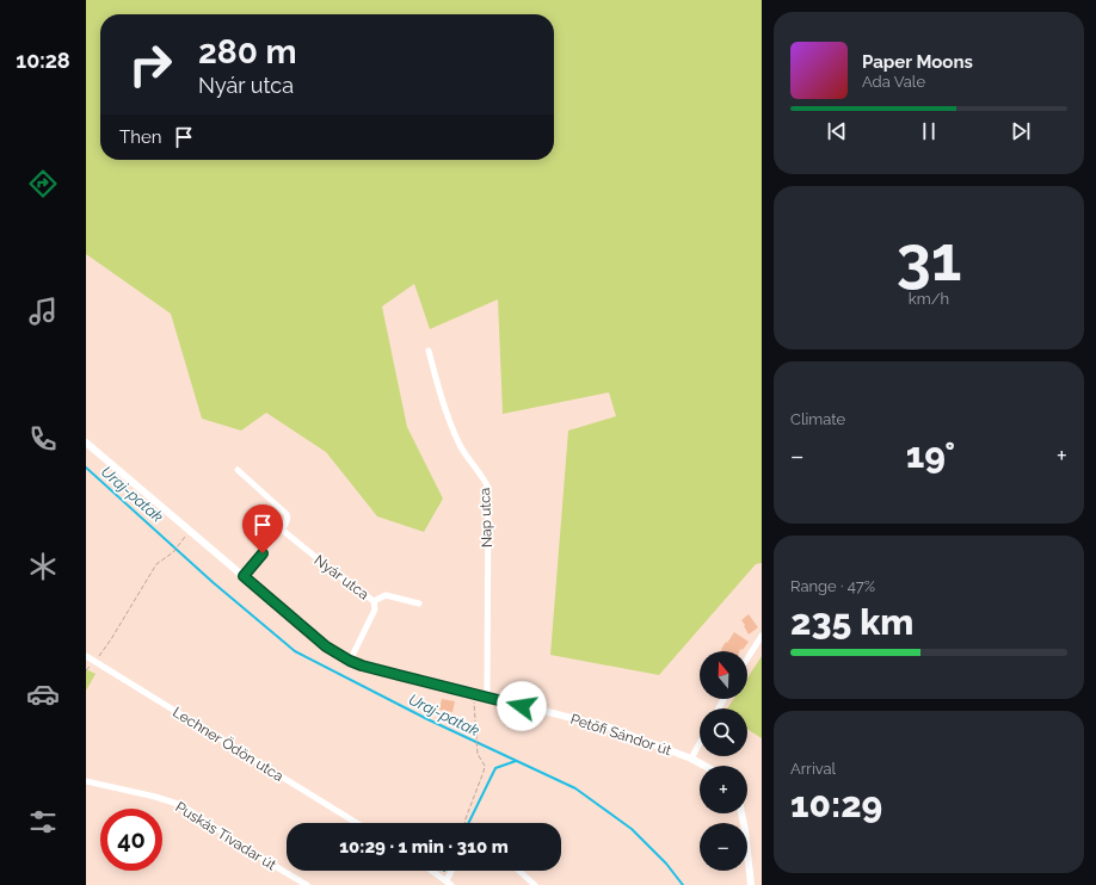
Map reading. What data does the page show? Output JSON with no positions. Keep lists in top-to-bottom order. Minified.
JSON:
{"streets":{"street":["Nap utca","Nyár utca","Petőfi Sándor út","Lechner Ödön utca","Puskás Tivadar út"]},"crossings":[["Nap utca","Petőfi Sándor út"],["Nyár utca","Petőfi Sándor út"]],"water":["Uraj-patak"],"north":"top","page":{"tabs":"10:28","turn":["280 m","Nyár utca"],"song":["Paper Moons","Ada Vale"],"then":"Then","tile":[["31","km/h"],"Climate",["Range · 47%","235 km"],["Arrival","10:29"]],"heat":["−","19°","+"],"map_buttons":["+","−"],"limit":"40","trip":"10:29 · 1 min · 310 m"}}
